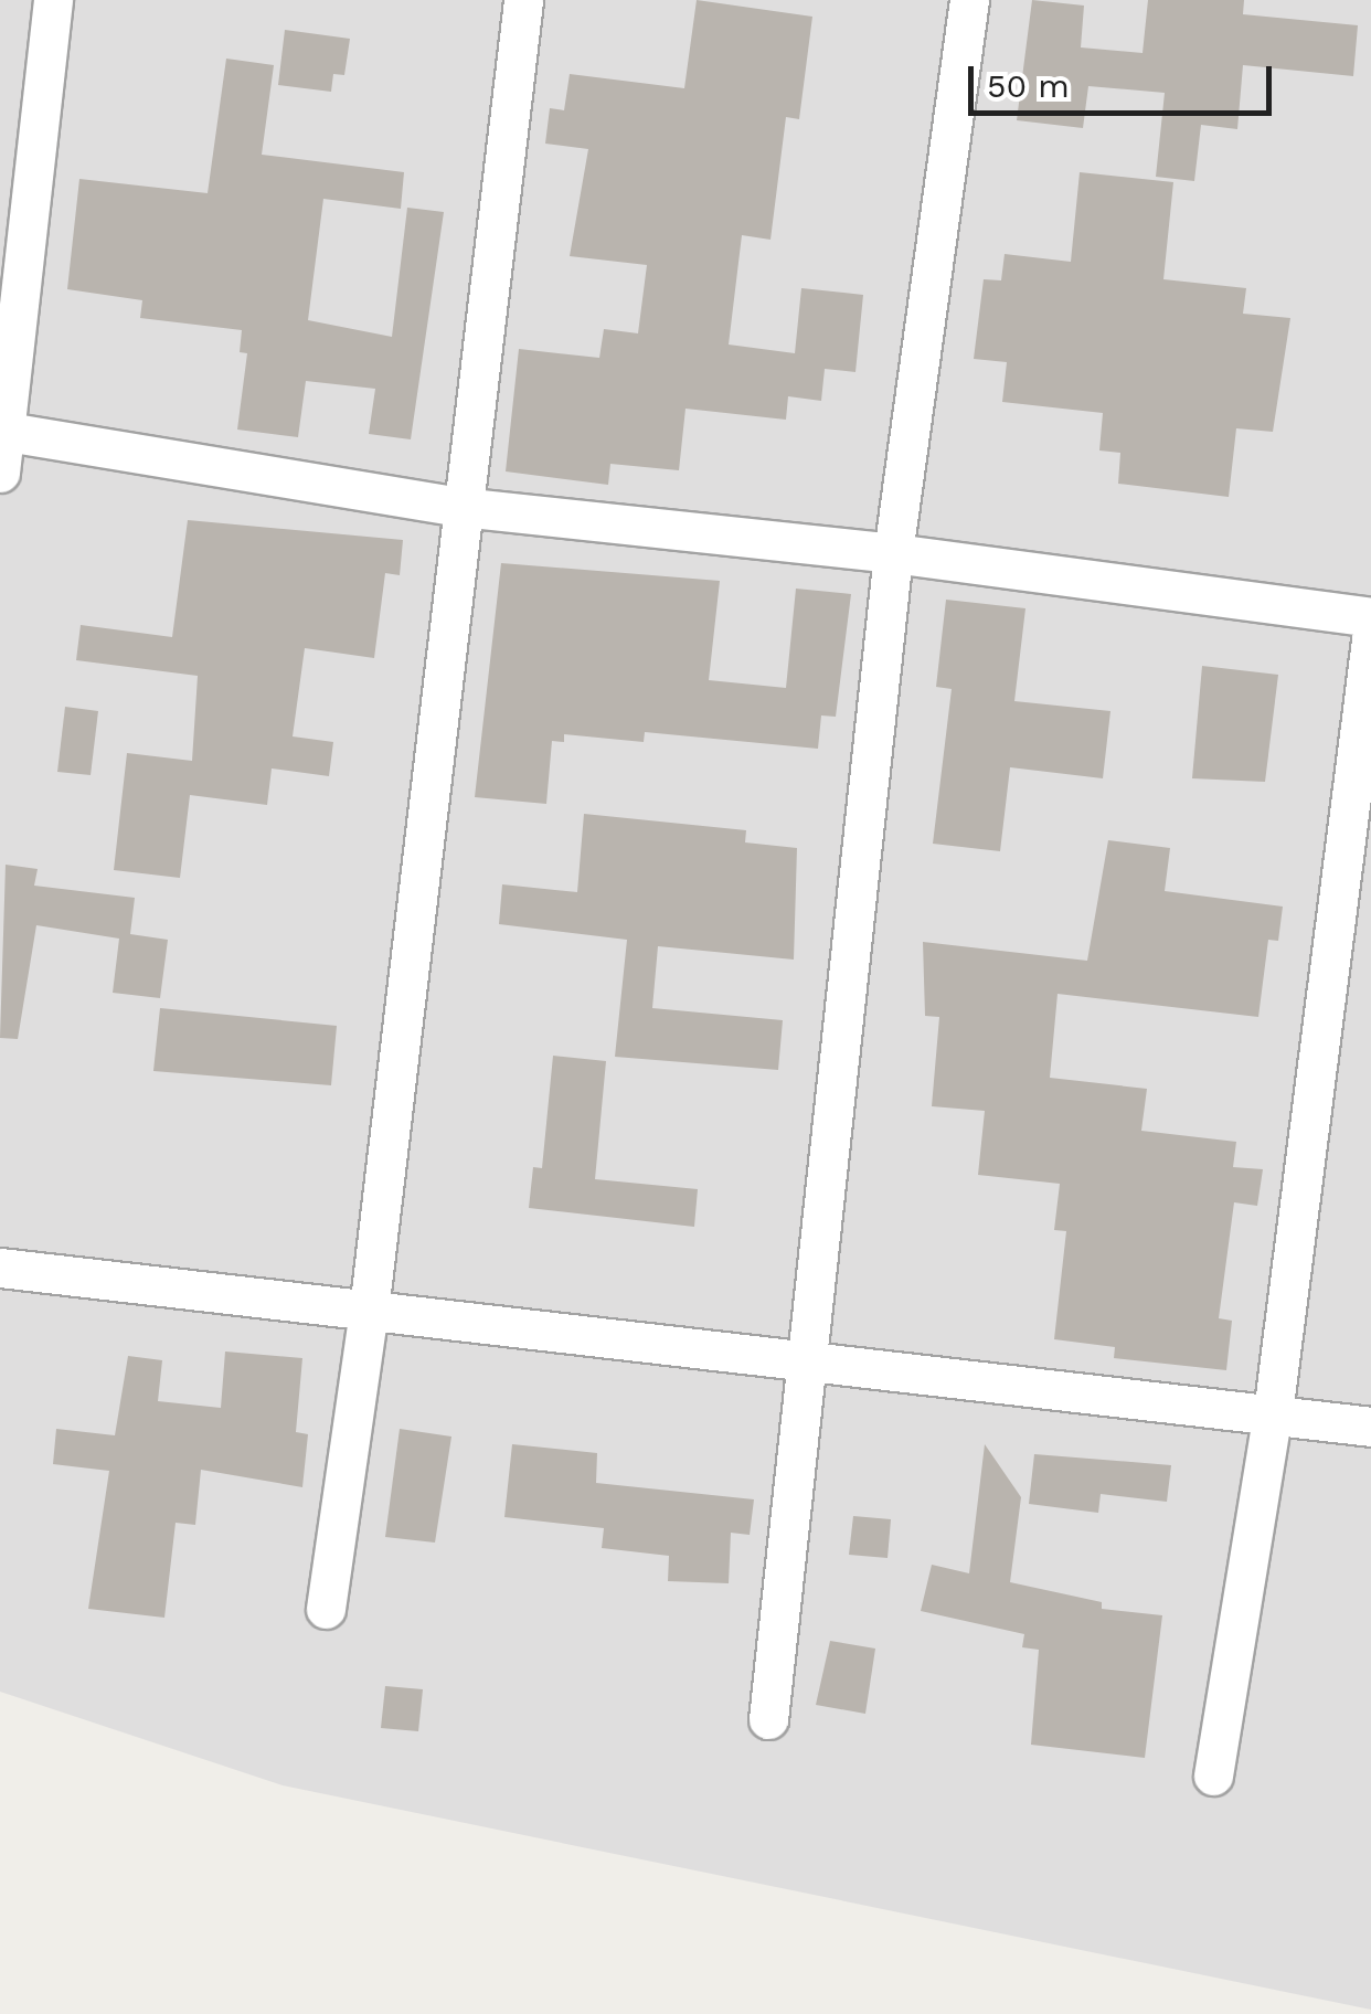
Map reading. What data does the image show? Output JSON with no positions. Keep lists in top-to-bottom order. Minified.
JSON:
{"scale_bar":"50 m"}
